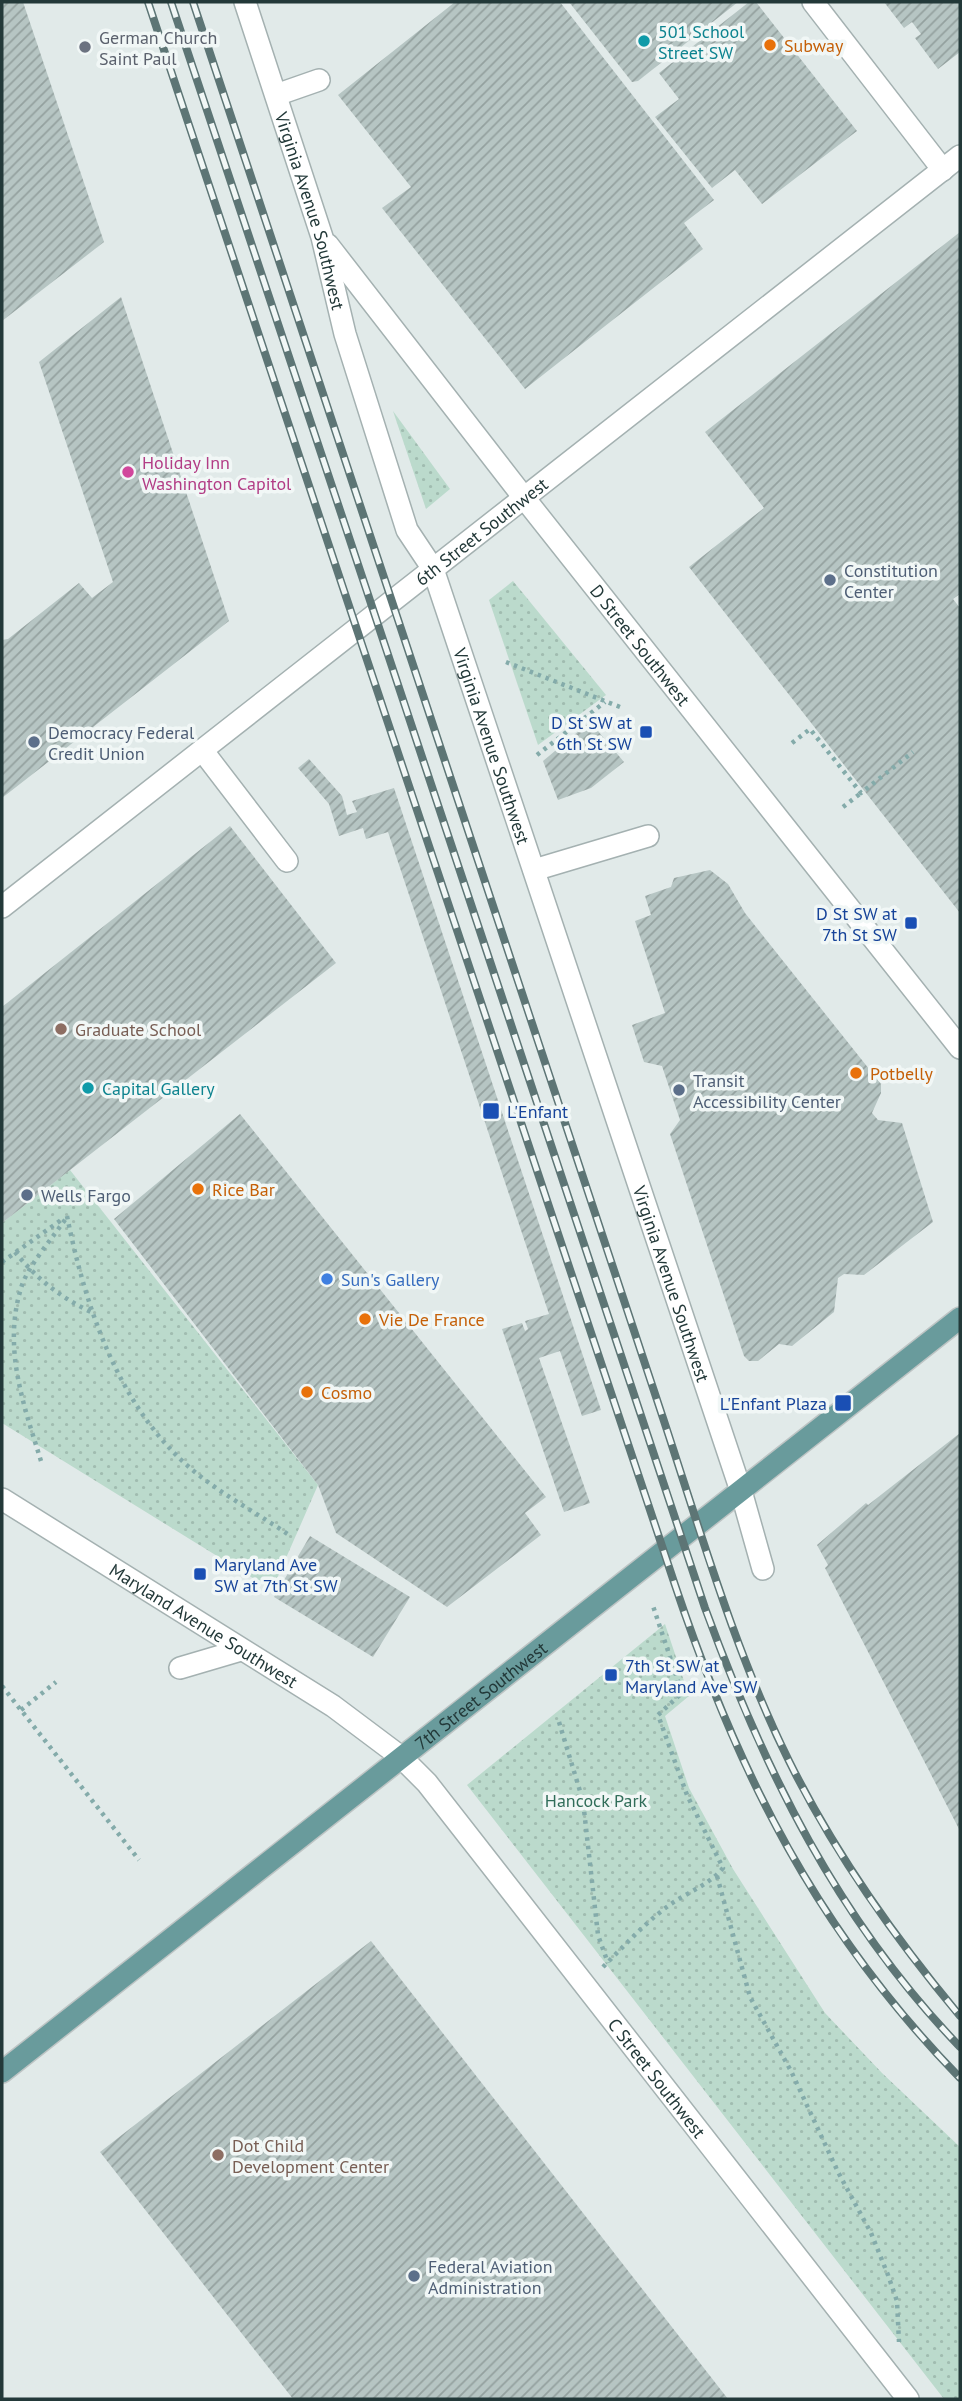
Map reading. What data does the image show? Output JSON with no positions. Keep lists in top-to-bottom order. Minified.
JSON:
{"streets":{"main road":["7th Street Southwest"],"street":["Virginia Avenue Southwest","6th Street Southwest","D Street Southwest","Maryland Avenue Southwest","C Street Southwest"]},"crossings":[["Virginia Avenue Southwest","6th Street Southwest"],["Virginia Avenue Southwest","D Street Southwest"],["Virginia Avenue Southwest","7th Street Southwest"],["6th Street Southwest","D Street Southwest"],["Maryland Avenue Southwest","7th Street Southwest"],["Maryland Avenue Southwest","C Street Southwest"],["7th Street Southwest","C Street Southwest"]],"parks":["Hancock Park"],"places":{"other":["501 School Street SW","Subway","German Church Saint Paul","Holiday Inn Washington Capitol","Constitution Center","Democracy Federal Credit Union","Graduate School","Potbelly","Capital Gallery","Transit Accessibility Center","Rice Bar","Wells Fargo","Sun's Gallery","Vie De France","Cosmo","Dot Child Development Center","Federal Aviation Administration"],"transit":["D St SW at 6th St SW","D St SW at 7th St SW","L'Enfant","L'Enfant Plaza","Maryland Ave SW at 7th St SW","7th St SW at Maryland Ave SW"]}}
